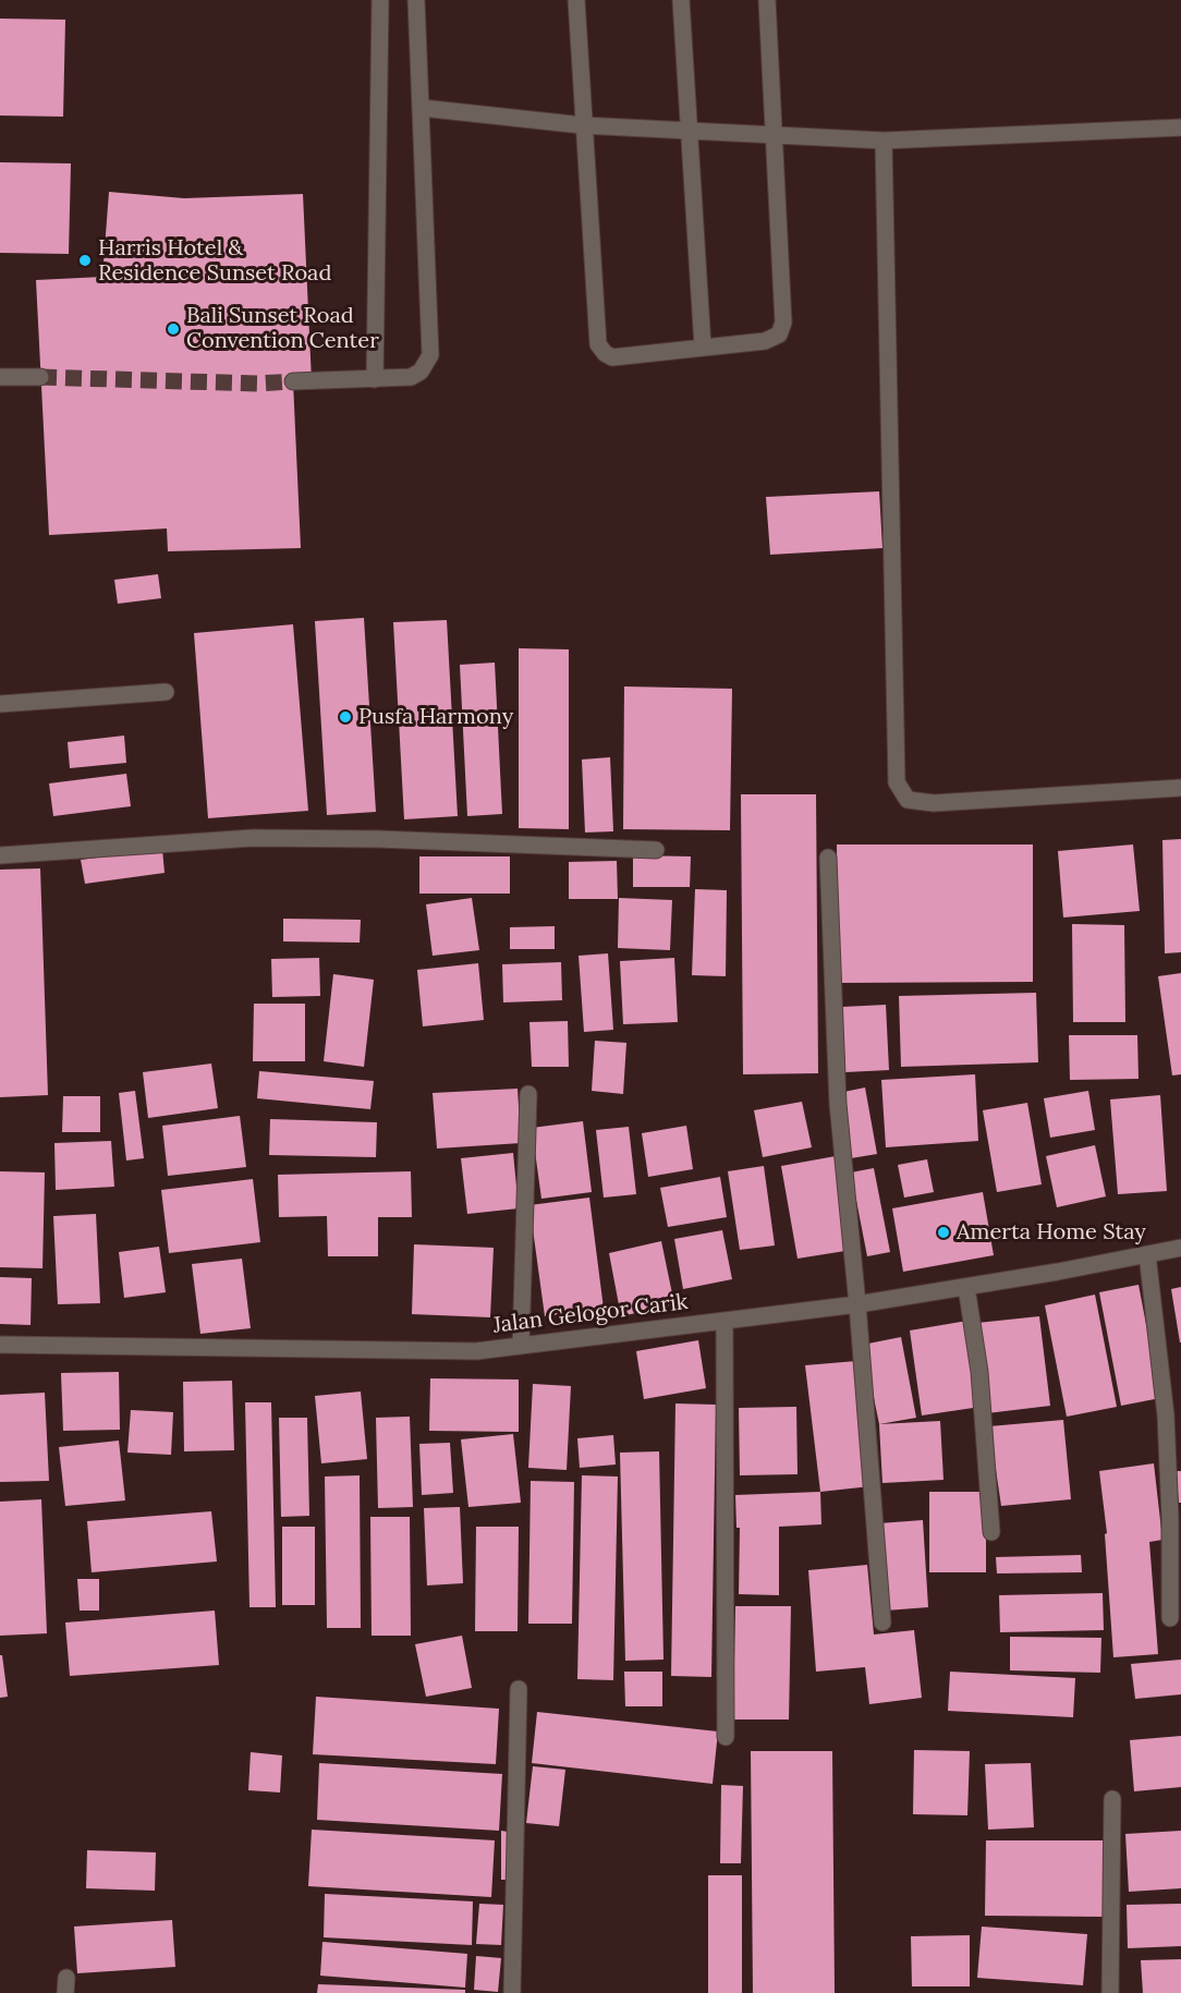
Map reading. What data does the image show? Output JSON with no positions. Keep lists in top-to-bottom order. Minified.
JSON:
{"streets":{"street":["Jalan Gelogor Carik"]},"places":["Harris Hotel & Residence Sunset Road","Bali Sunset Road Convention Center","Pusfa Harmony","Amerta Home Stay"]}
